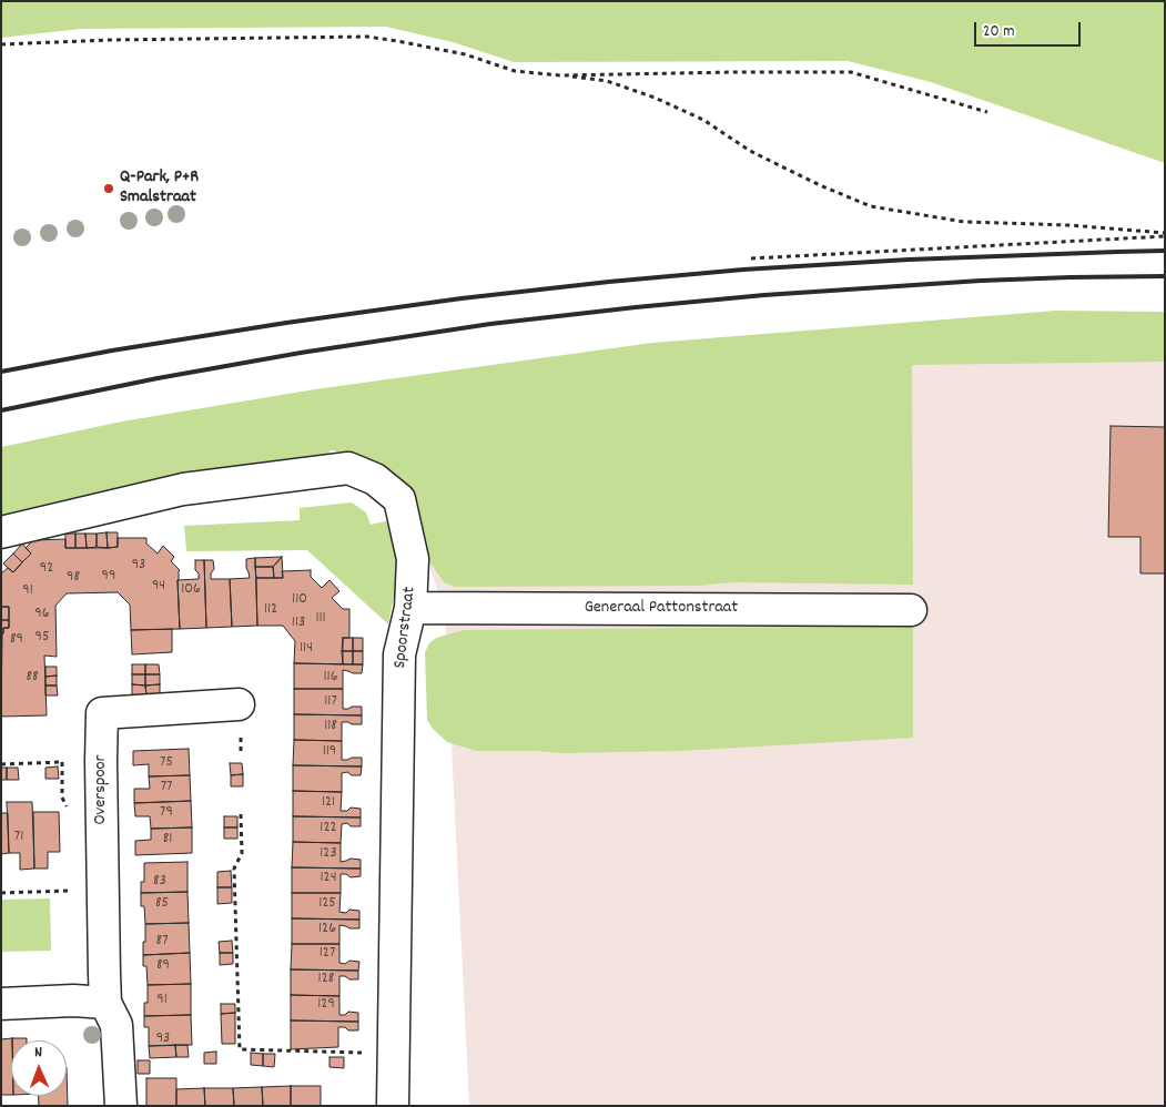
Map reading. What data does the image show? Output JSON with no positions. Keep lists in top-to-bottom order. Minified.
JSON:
{"streets":{"street":["Generaal Pattonstraat","Spoorstraat","Overspoor"]},"crossings":[["Generaal Pattonstraat","Spoorstraat"]],"places":["Q-Park, P+R Smalstraat"],"house_numbers":["93","92","99","98","94","106","91","110","112","96","111","113","95","89","114","88","116","117","118","119","75","77","121","79","122","71","81","123","124","83","85","125","126","87","127","89","128","91","129","93"],"scale_bar":"20 m","north":"top"}
